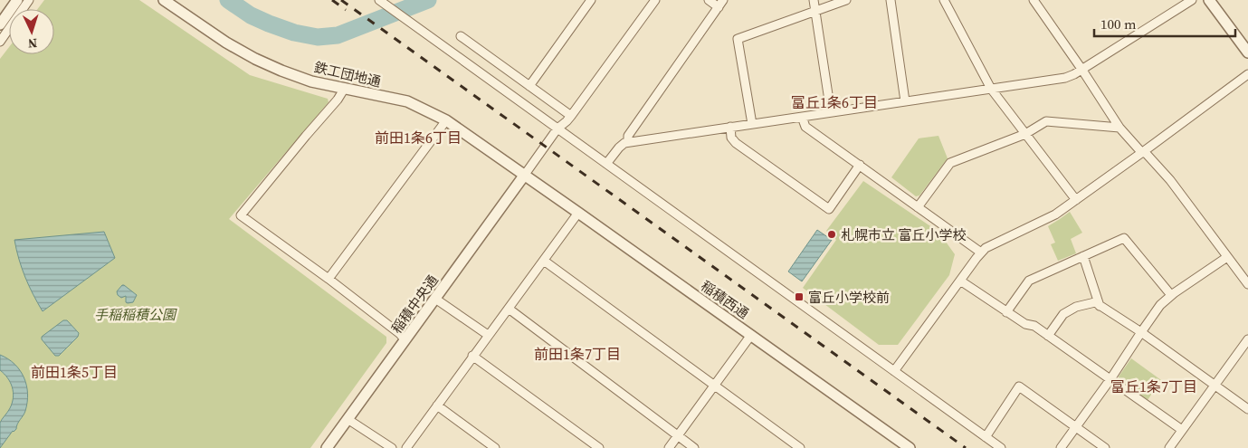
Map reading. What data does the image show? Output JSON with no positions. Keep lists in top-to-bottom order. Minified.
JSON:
{"streets":{"street":["鉄工団地通","稲積西通","稲積中央通"]},"crossings":[["鉄工団地通","稲積西通"],["鉄工団地通","稲積中央通"],["稲積西通","稲積中央通"]],"districts":["富丘1条6丁目","前田1条6丁目","前田1条7丁目","前田1条5丁目","富丘1条7丁目"],"parks":["手稲稲積公園"],"places":{"other":["札幌市立 富丘小学校"],"transit":["富丘小学校前"]},"scale_bar":"100 m","north":"bottom"}
